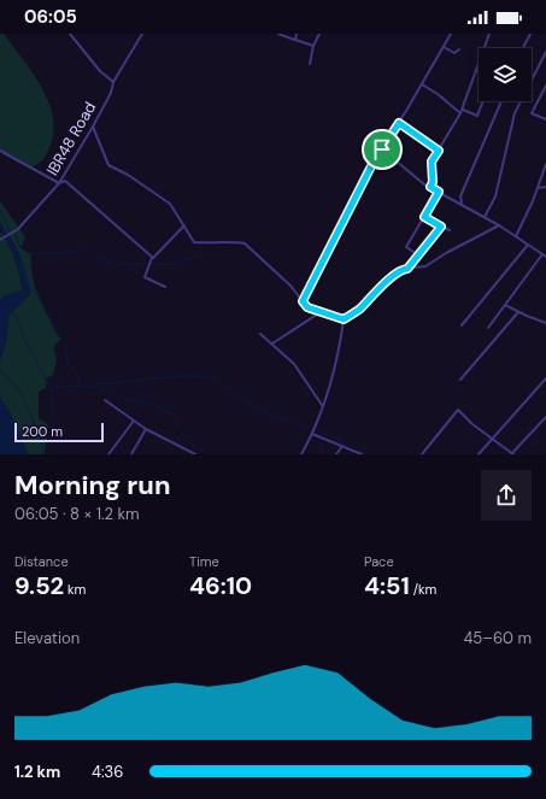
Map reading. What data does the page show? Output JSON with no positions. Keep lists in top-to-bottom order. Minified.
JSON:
{"streets":{"street":["IBR48 Road"]},"scale_bar":"200 m","page":{"status":"06:05","scale":"200 m","heading":["Morning run","06:05 · 8 × 1.2 km"],"stats":[["Distance","9.52 km"],["Time","46:10"],["Pace","4:51 /km"]],"chart":["Elevation","45–60 m"],"list":[{"name":"1.2 km","note":"4:36"}]}}
